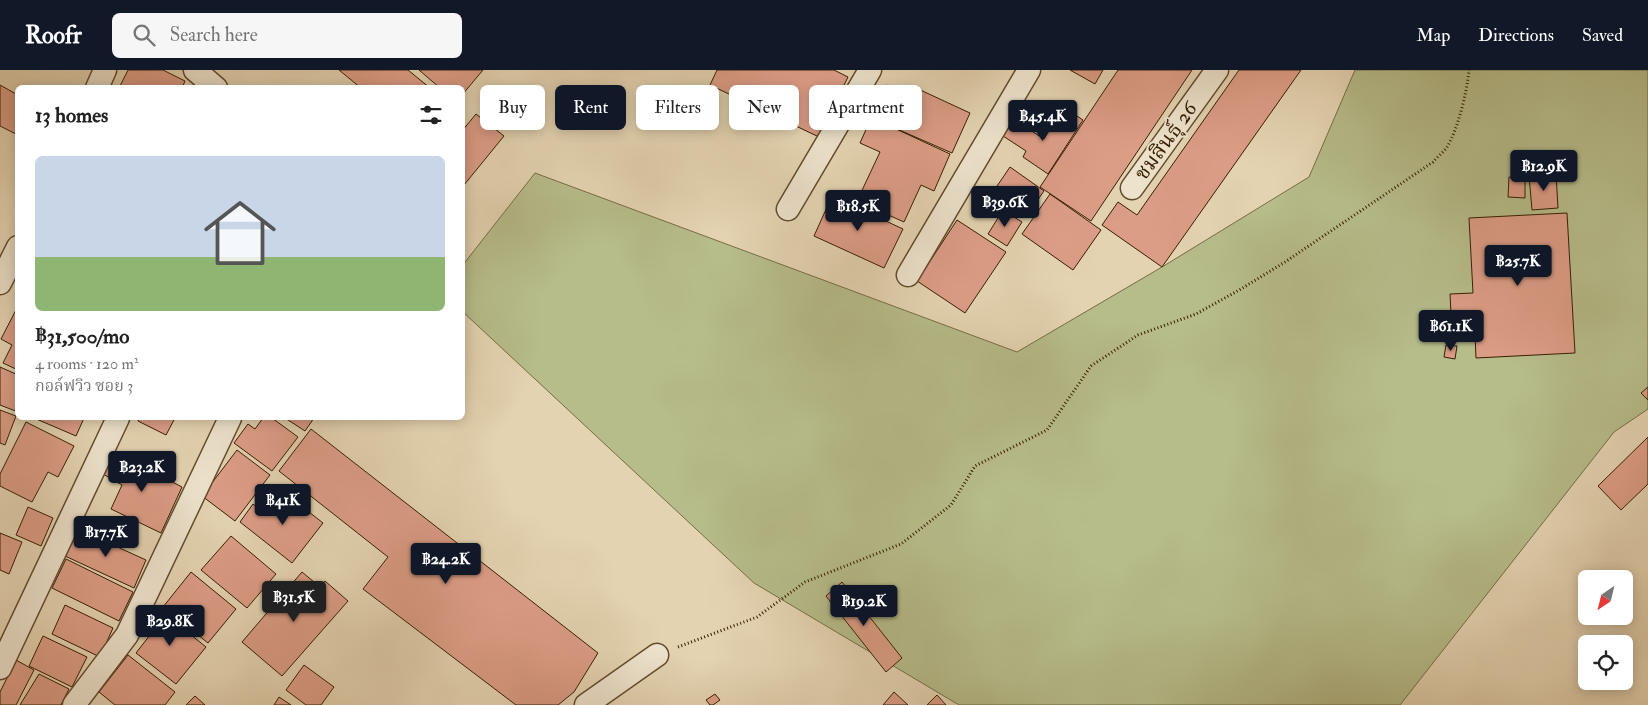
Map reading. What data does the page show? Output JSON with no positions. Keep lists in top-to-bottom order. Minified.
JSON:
{"streets":{"street":["ชมสินธุ์ 26"]},"north":"bottom left","page":{"header":"Roofr","search":"Search here","nav":["Map","Directions","Saved"],"chip":["Buy","Rent","Filters","New","Apartment"],"heading":"13 homes","price":["฿45.4K","฿12.9K","฿39.6K","฿18.5K","฿25.7K","฿61.1K","฿23.2K","฿41K","฿17.7K","฿24.2K","฿31.5K","฿19.2K","฿29.8K"],"list":[{"name":"฿31,500/mo","note":"4 rooms · 120 m² · กอล์ฟวิว ซอย 3"}]}}
